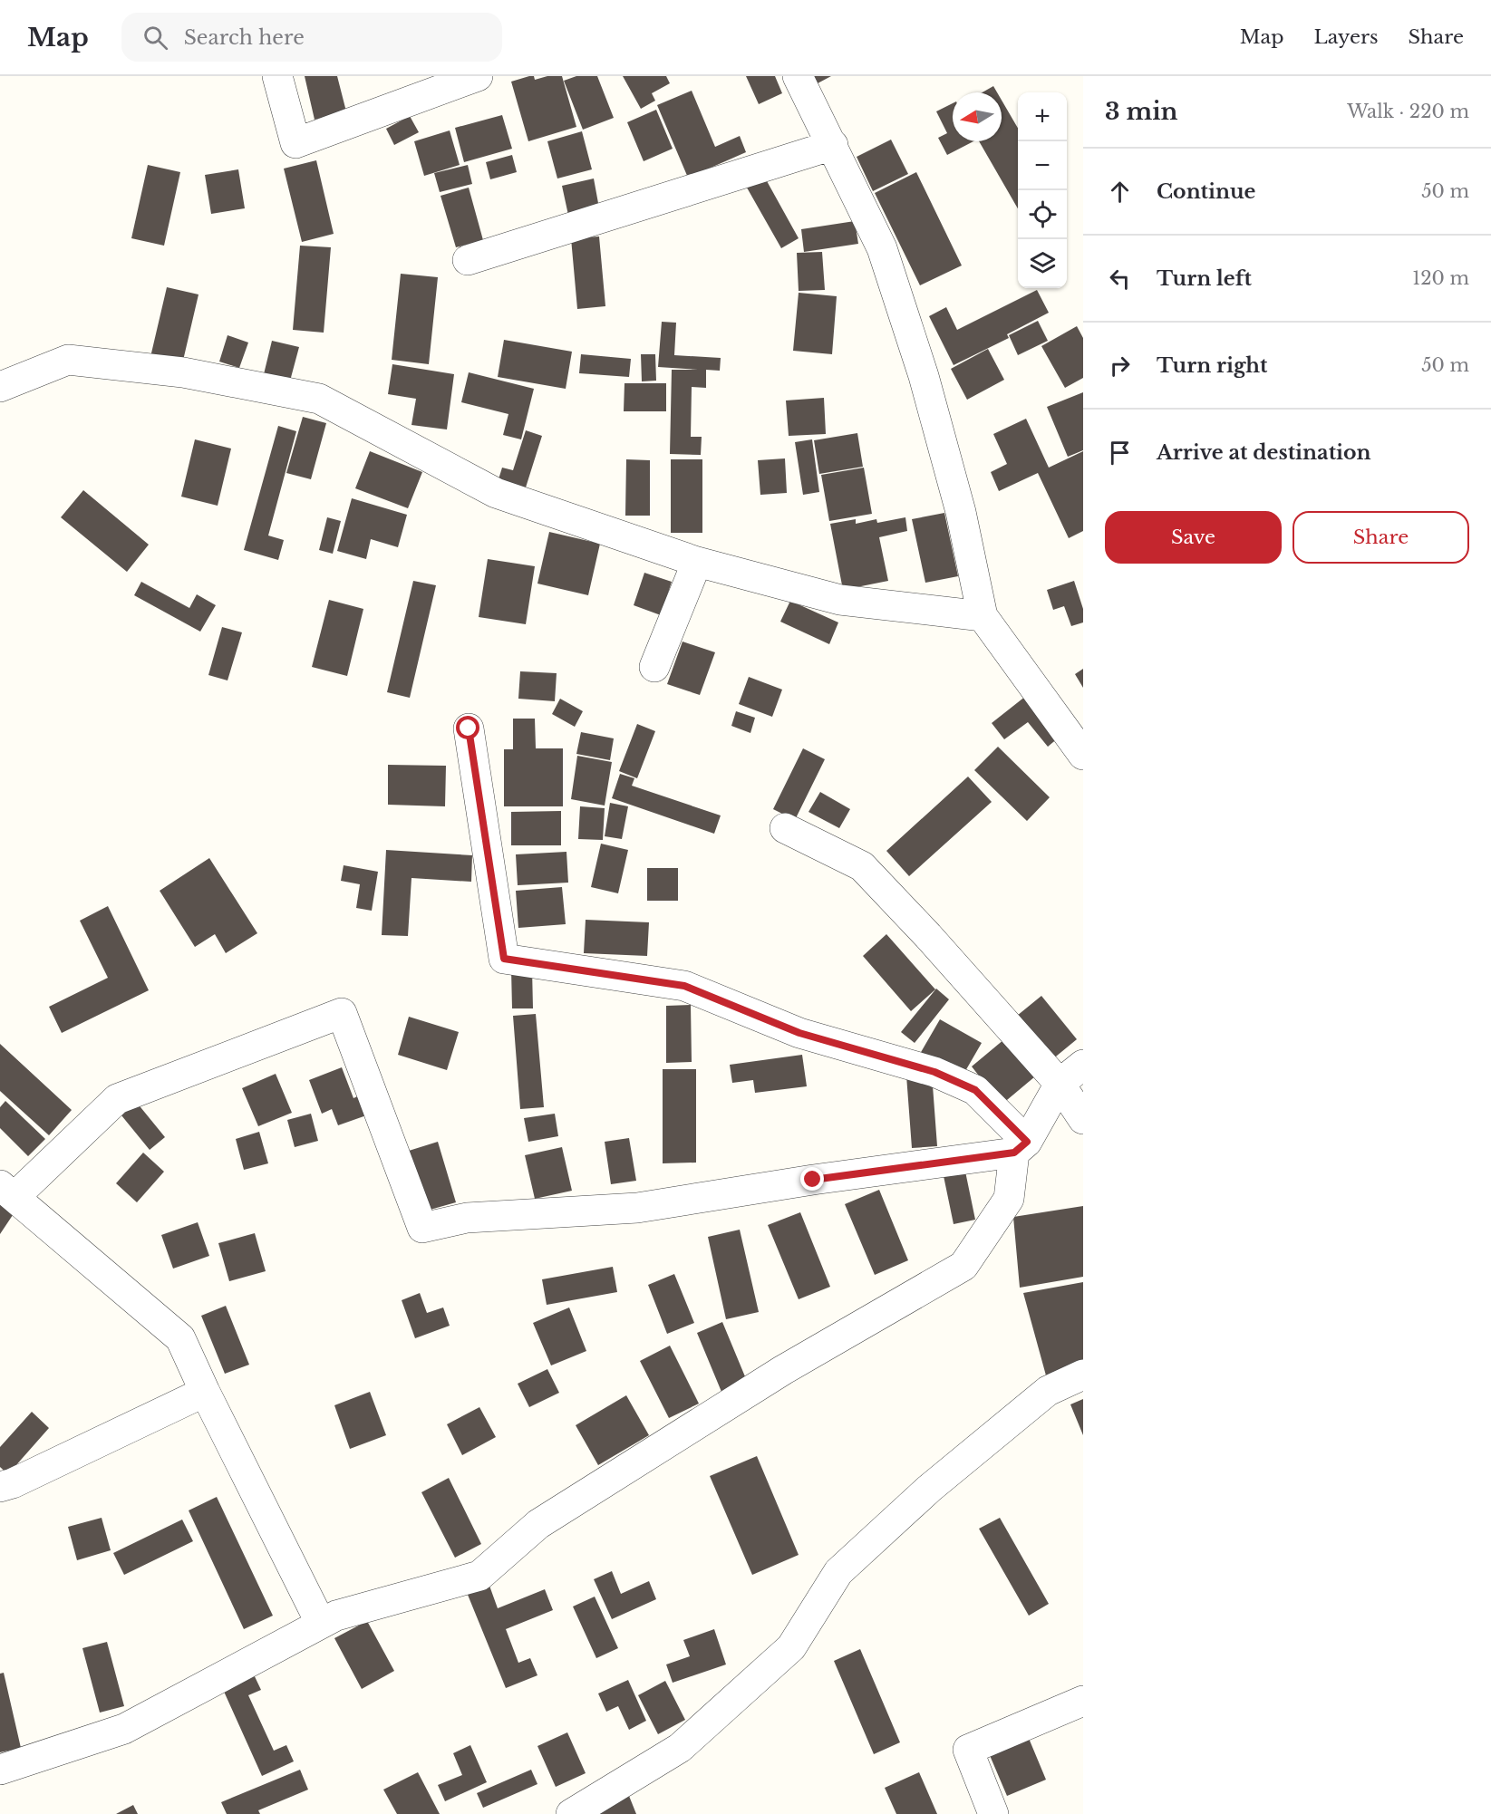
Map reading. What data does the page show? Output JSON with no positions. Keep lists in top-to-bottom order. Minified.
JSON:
{"north":"left","page":{"header":"Map","search":"Search here","nav":["Map","Layers","Share"],"heading":["3 min","Walk · 220 m"],"map_buttons":["+","−"],"list":[["Continue","50 m"],["Turn left","120 m"],["Turn right","50 m"],"Arrive at destination"],"buttons":["Save","Share"]}}
